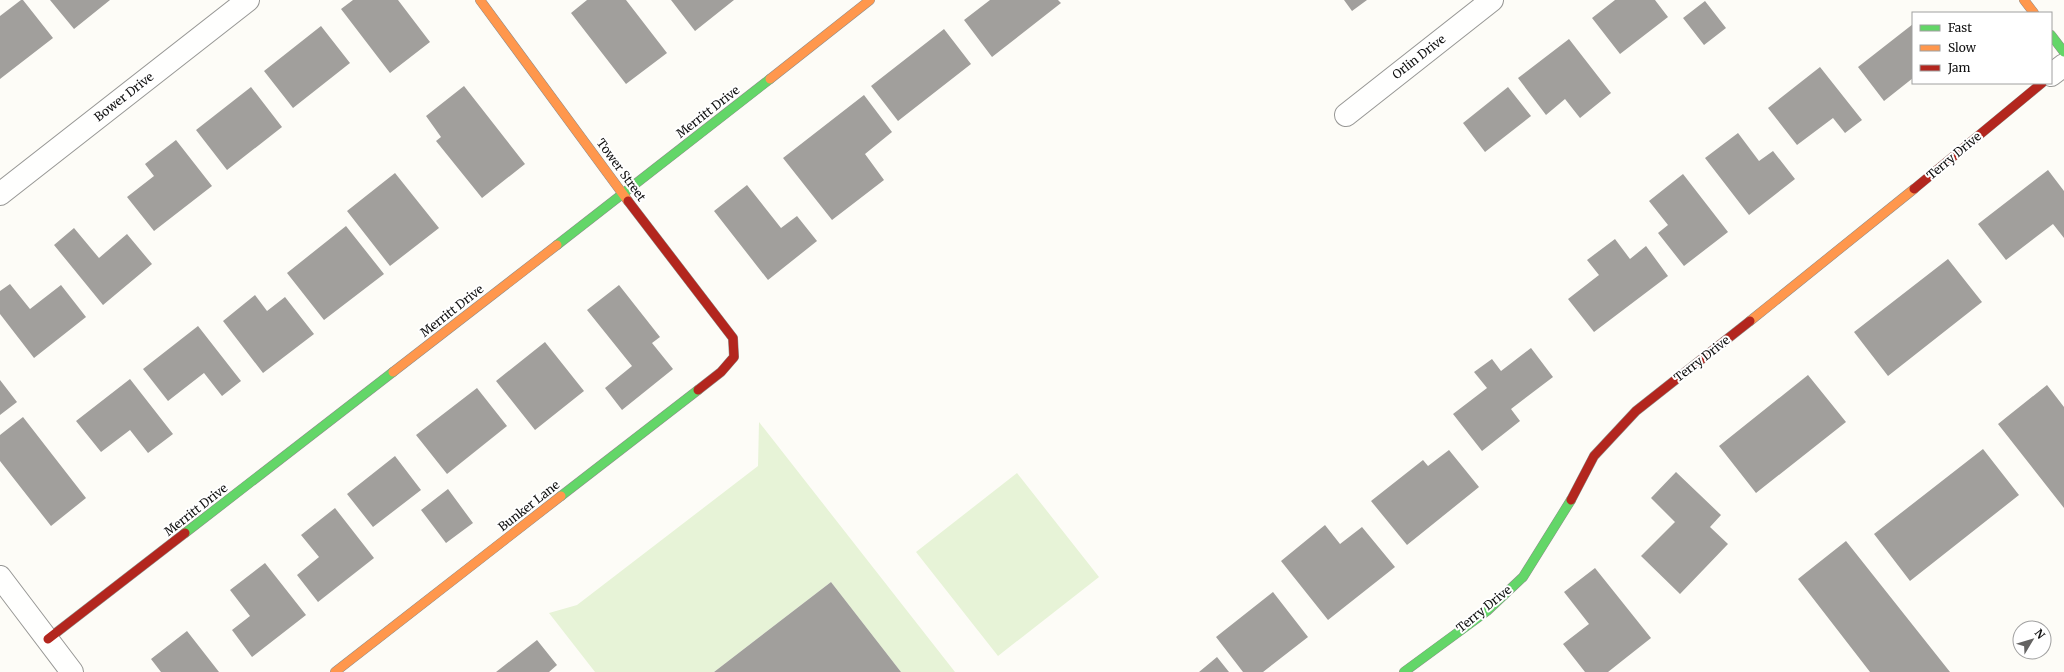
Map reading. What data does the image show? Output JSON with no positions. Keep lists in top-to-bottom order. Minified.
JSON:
{"streets":{"street":["Orlin Drive","Bower Drive","Merritt Drive","Terry Drive","Tower Street","Bunker Lane"]},"crossings":[["Merritt Drive","Tower Street"],["Tower Street","Bunker Lane"]],"legend":["Fast","Slow","Jam"],"north":"top right"}
